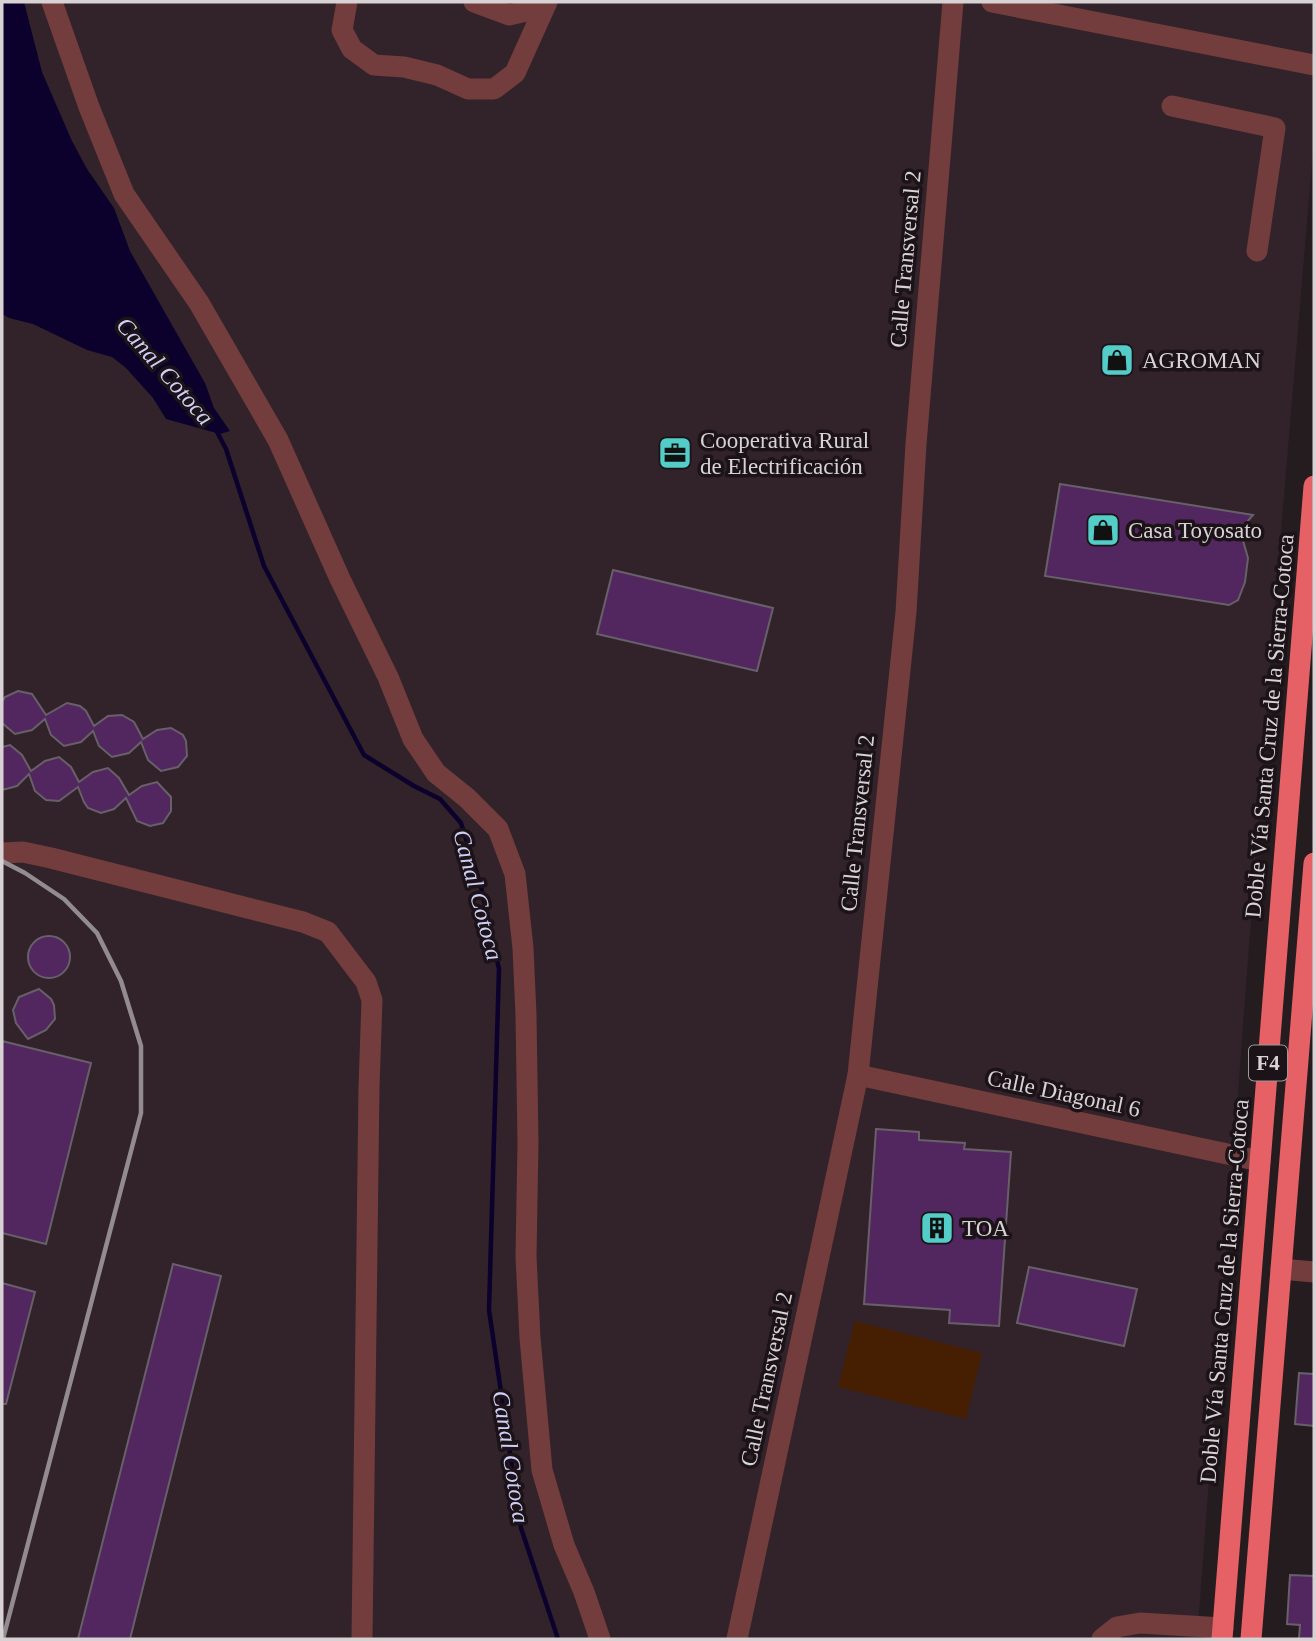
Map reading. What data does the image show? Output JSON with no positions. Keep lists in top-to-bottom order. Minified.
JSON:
{"streets":{"highway":["Doble Vía Santa Cruz de la Sierra-Cotoca","F4"],"street":["Calle Transversal 2","Calle Diagonal 6"]},"crossings":[["Calle Transversal 2","Calle Diagonal 6"],["Doble Vía Santa Cruz de la Sierra-Cotoca","Calle Diagonal 6"]],"water":["Canal Cotoca"],"places":{"shop":["AGROMAN","Casa Toyosato"],"office":["Cooperativa Rural de Electrificación"],"building":["TOA"]}}
